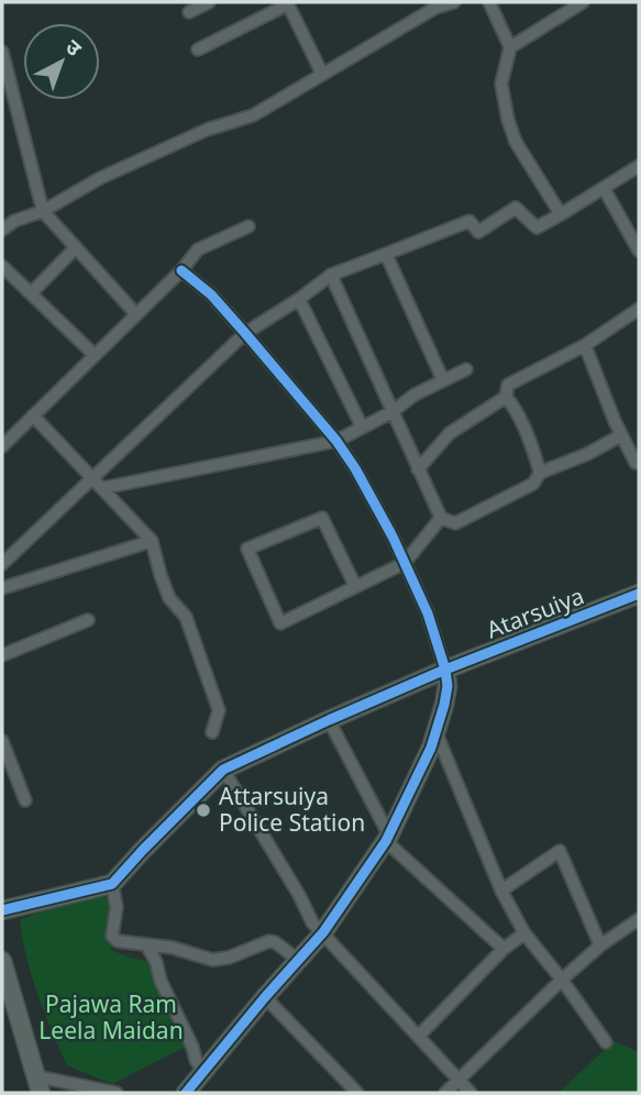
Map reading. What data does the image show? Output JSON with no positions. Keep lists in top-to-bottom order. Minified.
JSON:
{"streets":{"street":["Atarsuiya"]},"parks":["Pajawa Ram Leela Maidan"],"places":["Attarsuiya Police Station"],"north":"top right"}
